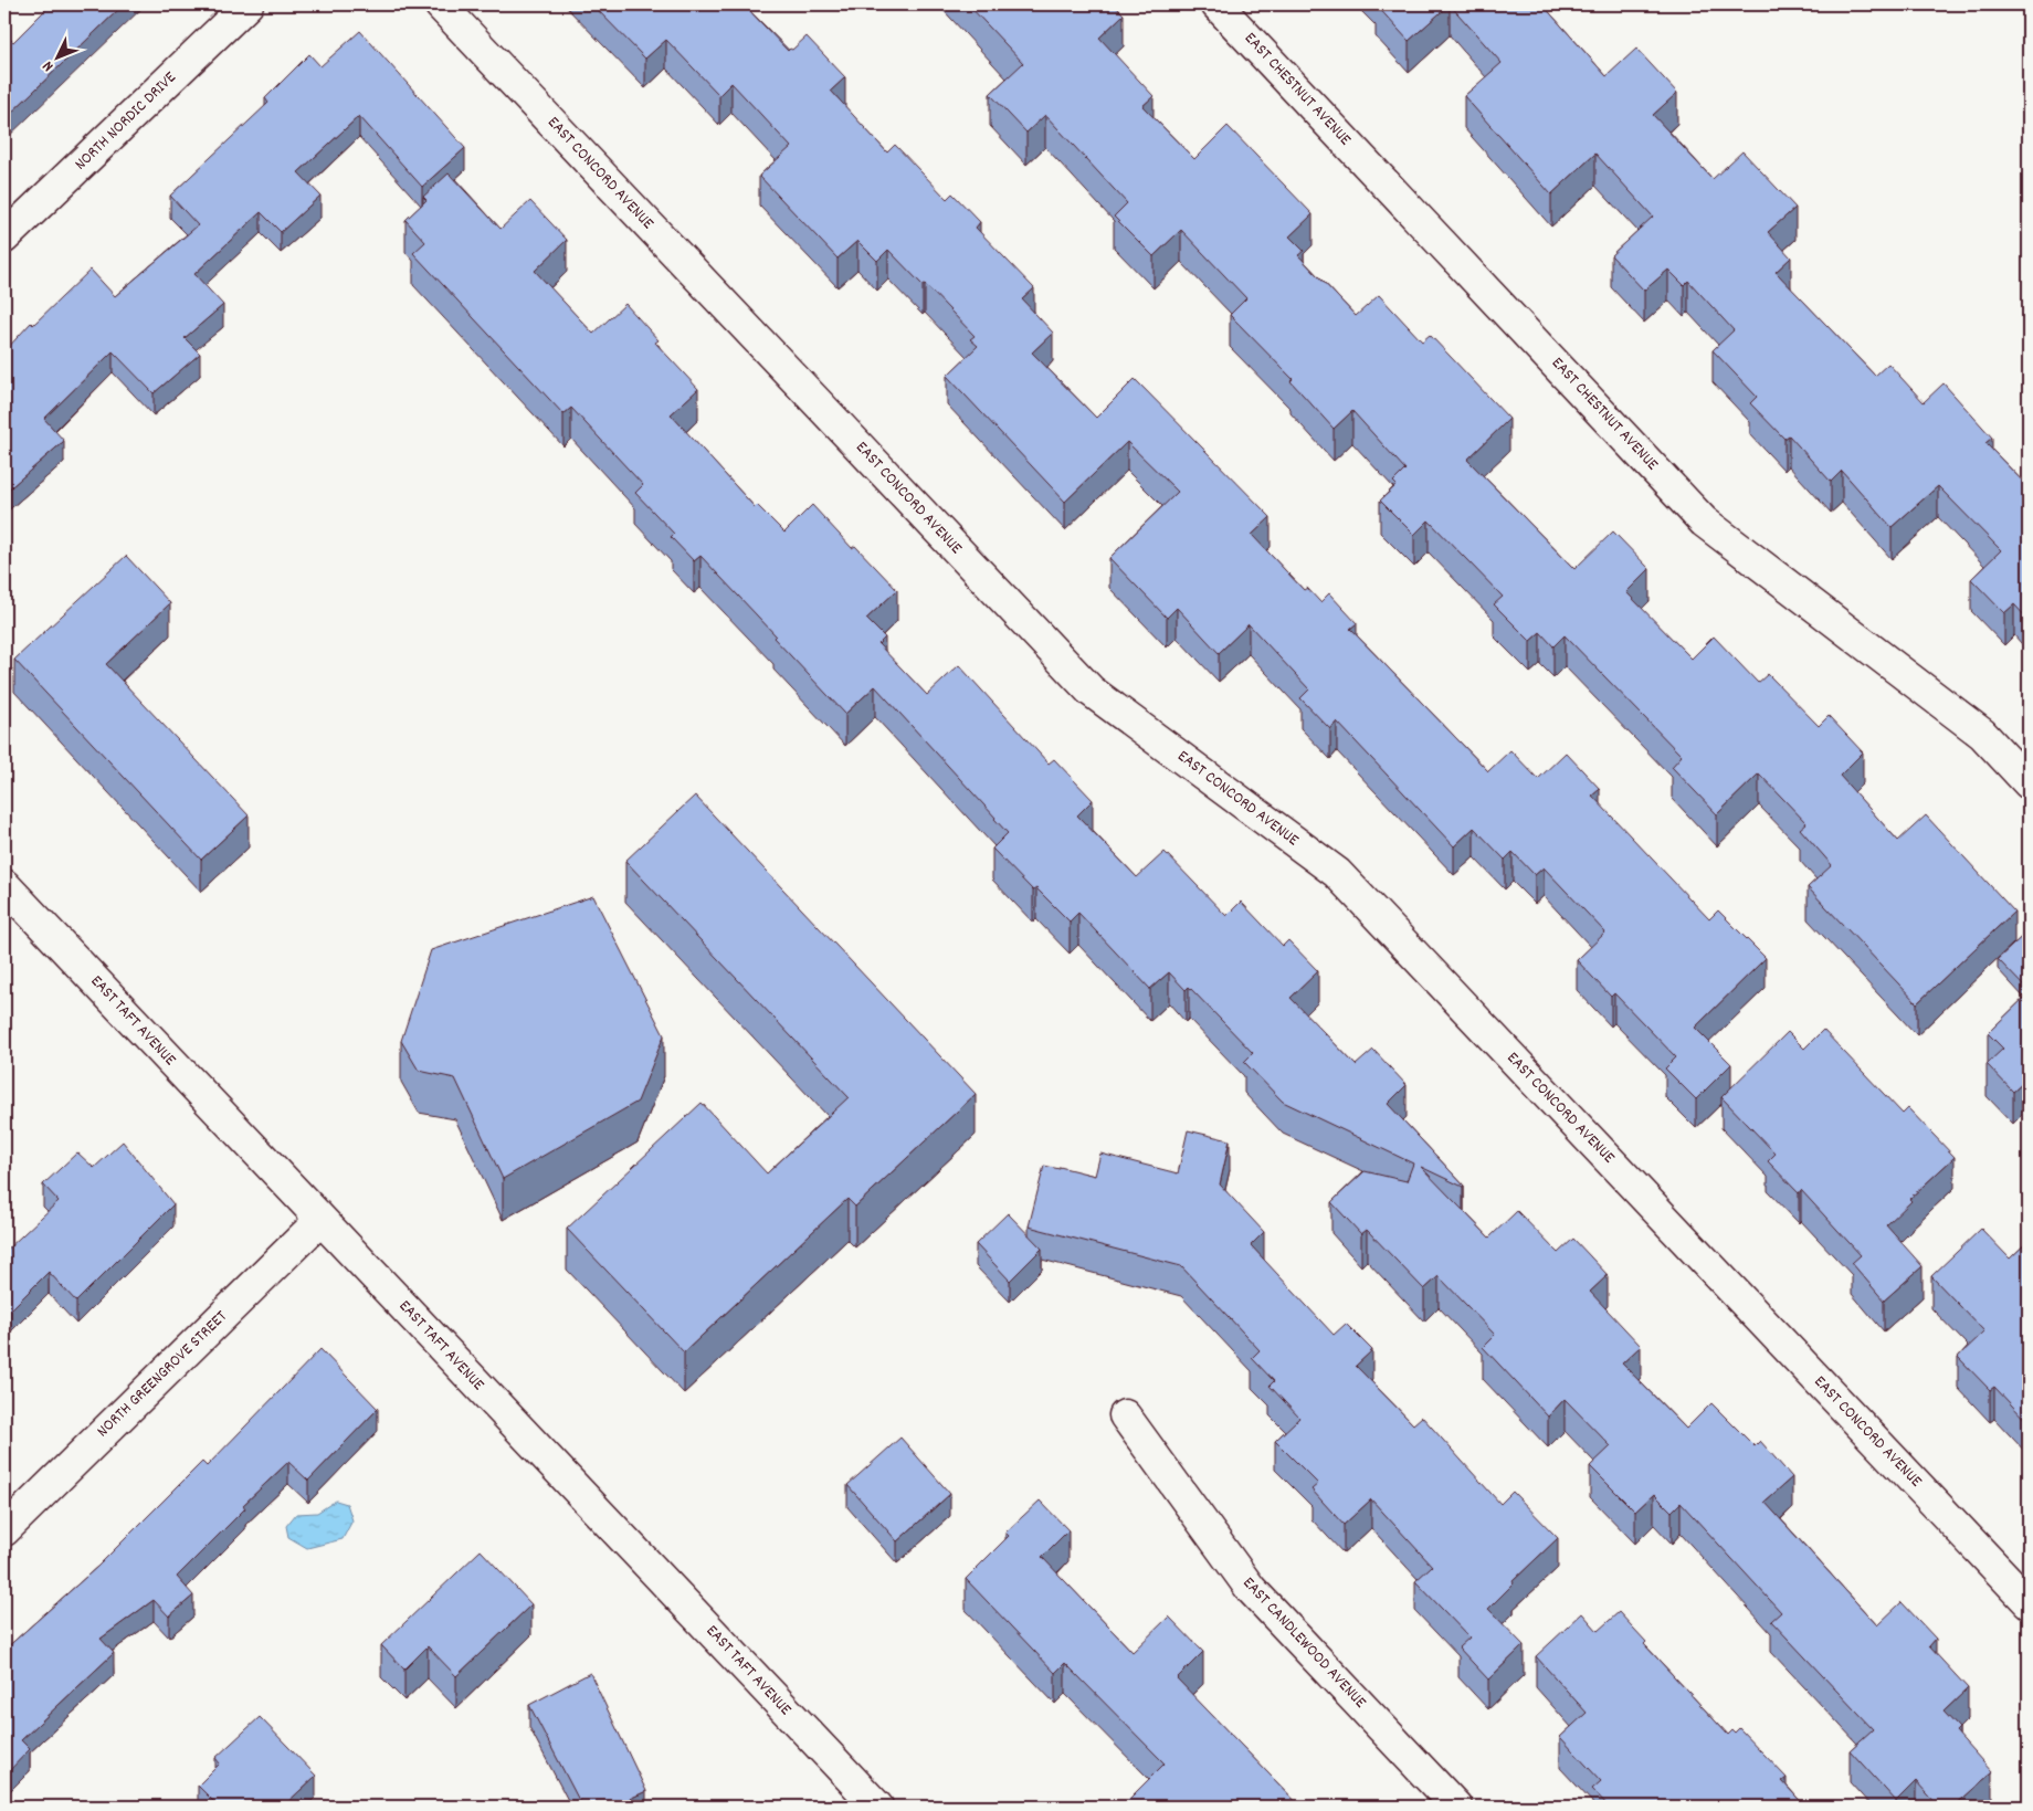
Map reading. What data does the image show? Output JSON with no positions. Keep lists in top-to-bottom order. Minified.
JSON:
{"streets":{"street":["EAST CHESTNUT AVENUE","NORTH NORDIC DRIVE","EAST CONCORD AVENUE","EAST TAFT AVENUE","NORTH GREENGROVE STREET","EAST CANDLEWOOD AVENUE"]},"crossings":[["EAST TAFT AVENUE","NORTH GREENGROVE STREET"]],"north":"bottom left"}
